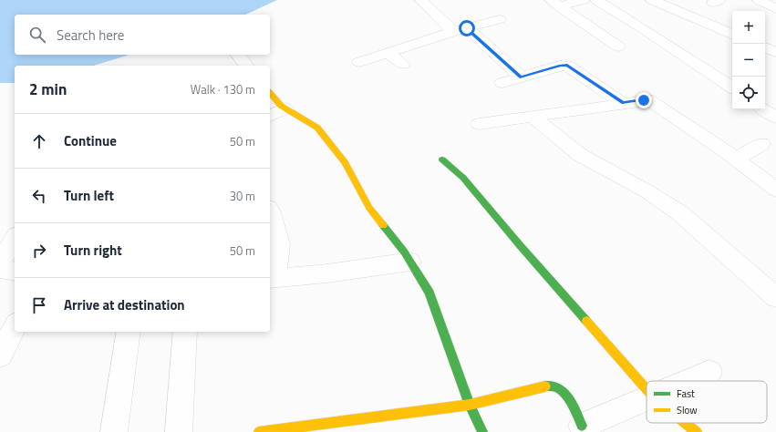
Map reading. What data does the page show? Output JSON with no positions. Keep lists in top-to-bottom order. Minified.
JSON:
{"legend":["Fast","Slow"],"page":{"map_buttons":["+","−"],"search":"Search here","heading":["2 min","Walk · 130 m"],"list":[["Continue","50 m"],["Turn left","30 m"],["Turn right","50 m"],"Arrive at destination"]}}
